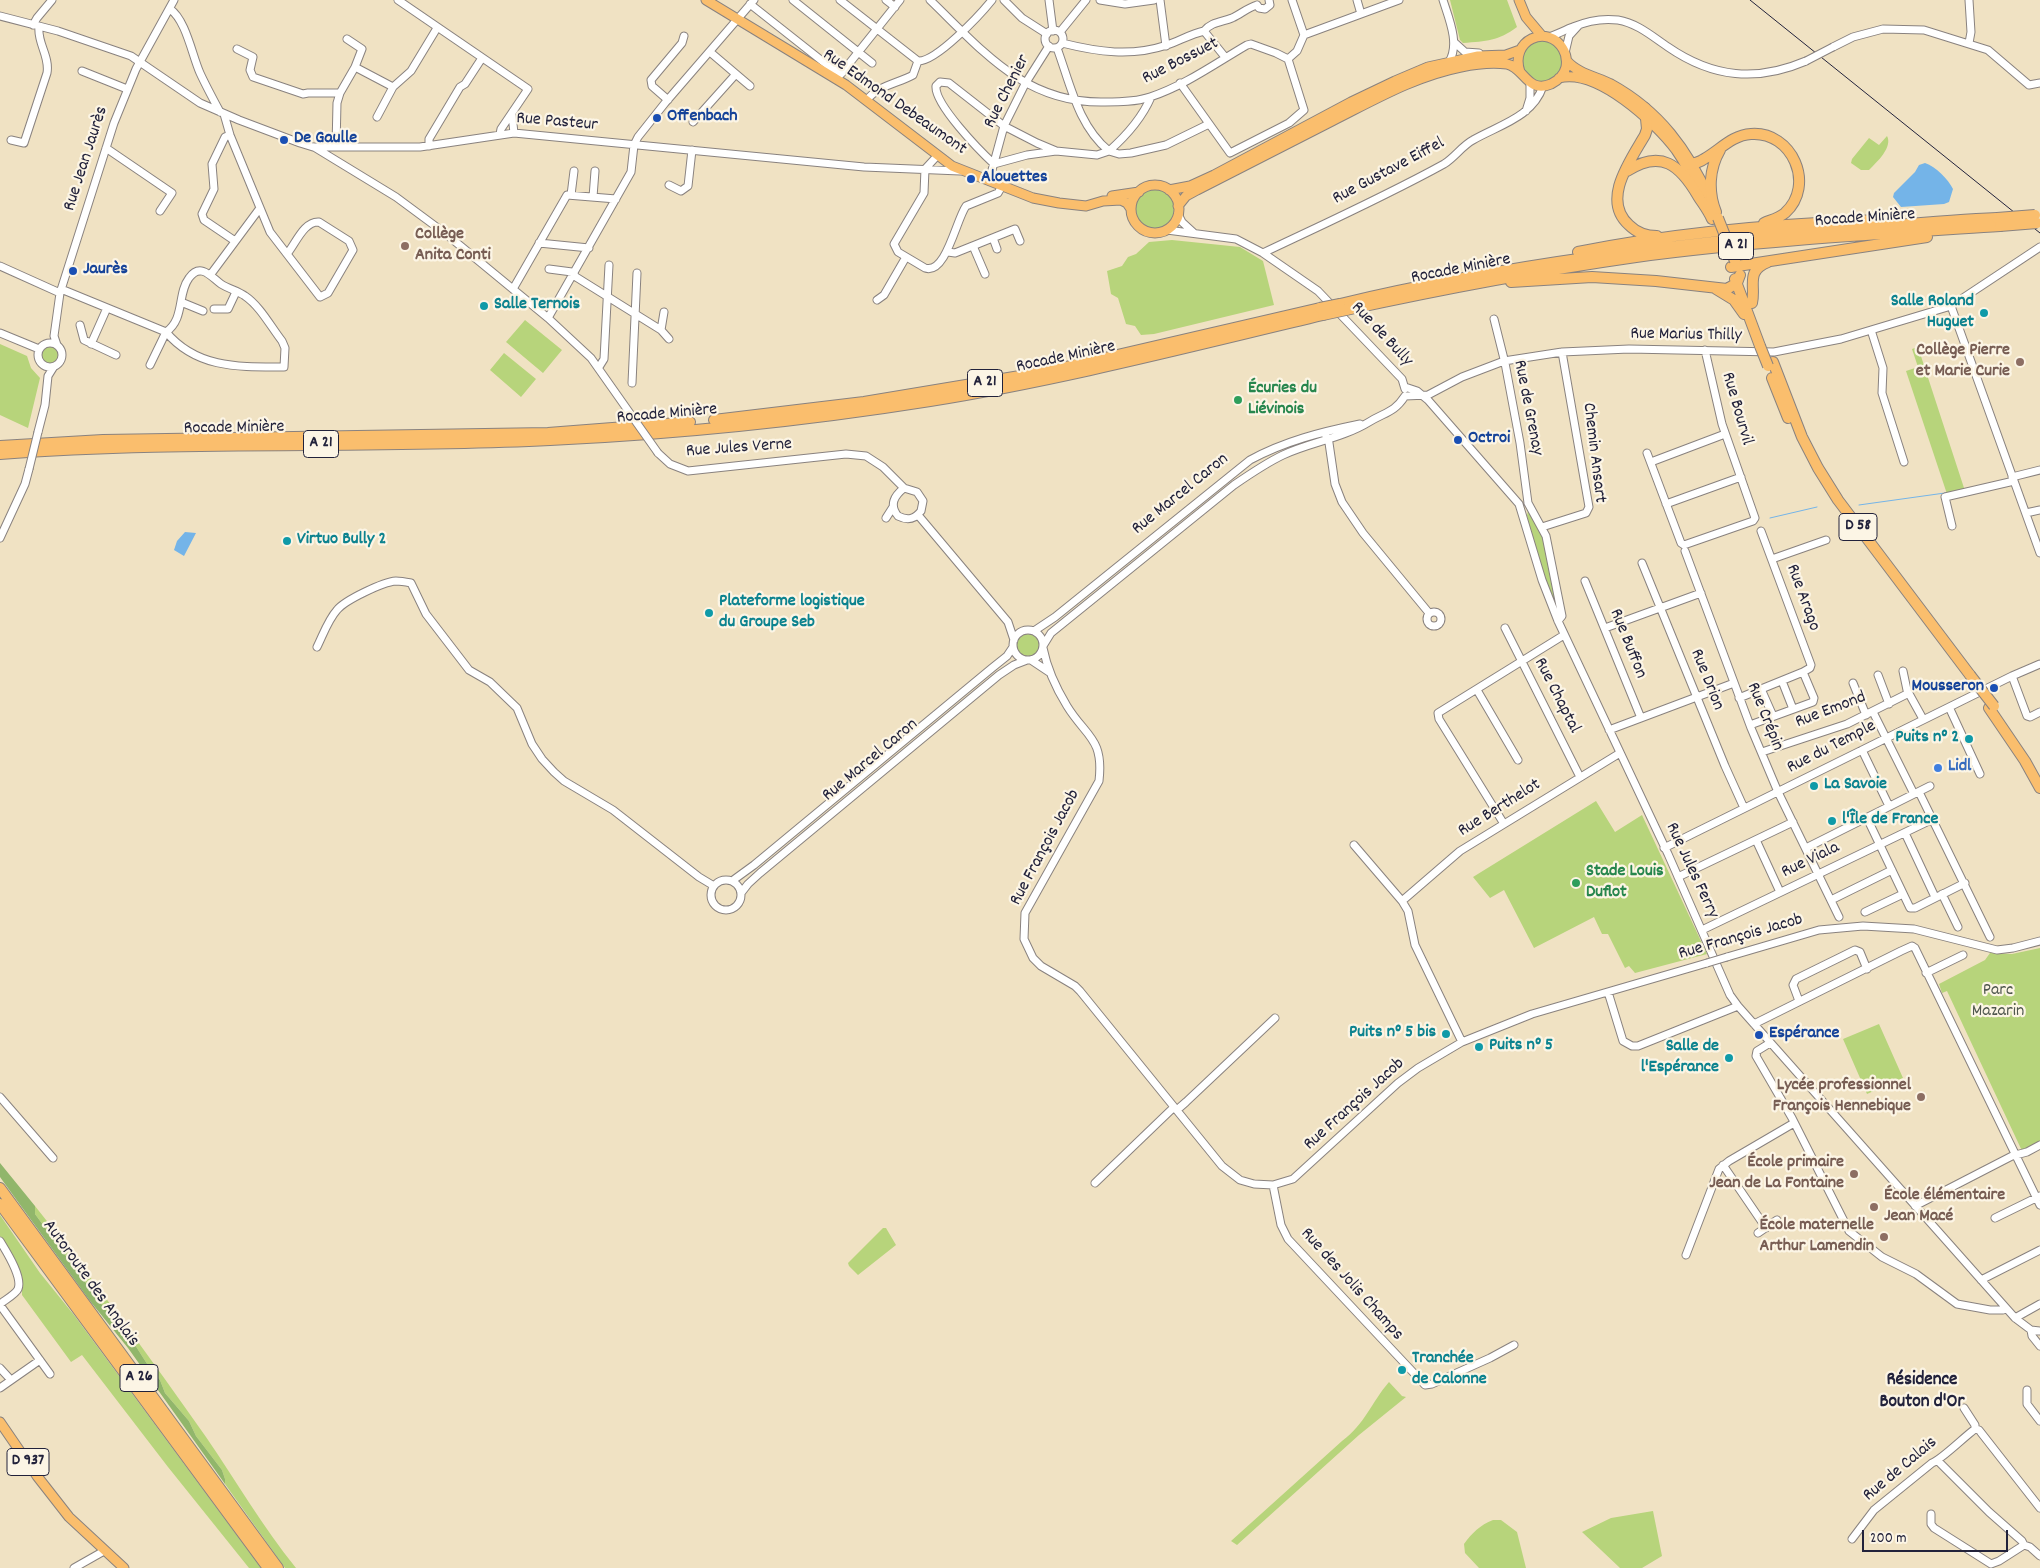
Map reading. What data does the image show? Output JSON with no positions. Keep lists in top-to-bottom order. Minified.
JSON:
{"streets":{"highway":["Rocade Minière","A 21","D 58","Autoroute des Anglais","A 26"],"main road":["Rue Edmond Debeaumont","D 937"],"street":["Rue Bossuet","Rue Chenier","Rue Pasteur","Rue Jean Jaurès","Rue Gustave Eiffel","Rue de Bully","Rue Marius Thilly","Rue de Grenay","Rue Bourvil","Rue Jules Verne","Chemin Ansart","Rue Marcel Caron","Rue Arago","Rue Buffon","Rue Drion","Rue Chaptal","Rue Emond","Rue Crépin","Rue du Temple","Rue Berthelot","Rue François Jacob","Rue Viala","Rue Jules Ferry","Rue des Jolis Champs","Rue de Calais"]},"crossings":[["Rue Bossuet","Rue Chenier"],["Rue Chenier","Rue Edmond Debeaumont"],["Rue Edmond Debeaumont","Rue Pasteur"],["Rue Edmond Debeaumont","Rue de Bully"],["Rue Pasteur","Rue Jean Jaurès"],["Rue Pasteur","Rue Jules Verne"],["Rue Gustave Eiffel","Rue de Bully"],["Rue Gustave Eiffel","D 58"],["Rue de Bully","Rue Marius Thilly"],["Rue de Bully","Rue Marcel Caron"],["Rue de Bully","Rue Jules Ferry"],["Rue Marius Thilly","Rue de Grenay"],["Rue Marius Thilly","Rue Bourvil"],["Rue Marius Thilly","Chemin Ansart"],["Rue Drion","Rue du Temple"],["Rue Chaptal","Rue Berthelot"],["Rue Emond","Rue Crépin"],["Rue Crépin","Rue du Temple"],["Rue Crépin","Rue Viala"],["Rue du Temple","Rue Jules Ferry"],["Rue Berthelot","Rue Jules Ferry"],["Rue François Jacob","Rue des Jolis Champs"],["Rue Viala","Rue Jules Ferry"]],"districts":["Résidence Bouton d'Or"],"parks":["Parc Mazarin"],"places":["Offenbach","De Gaulle","Alouettes","Collège Anita Conti","Jaurès","Salle Ternois","Salle Roland Huguet","Collège Pierre et Marie Curie","Écuries du Liévinois","Octroi","Virtuo Bully 2","Plateforme logistique du Groupe Seb","Mousseron","Puits n° 2","Lidl","La Savoie","l'Île de France","Stade Louis Duflot","Puits n° 5 bis","Espérance","Puits n° 5","Salle de l'Espérance","Lycée professionnel François Hennebique","École primaire Jean de La Fontaine","École élémentaire Jean Macé","École maternelle Arthur Lamendin","Tranchée de Calonne"],"scale_bar":"200 m"}
